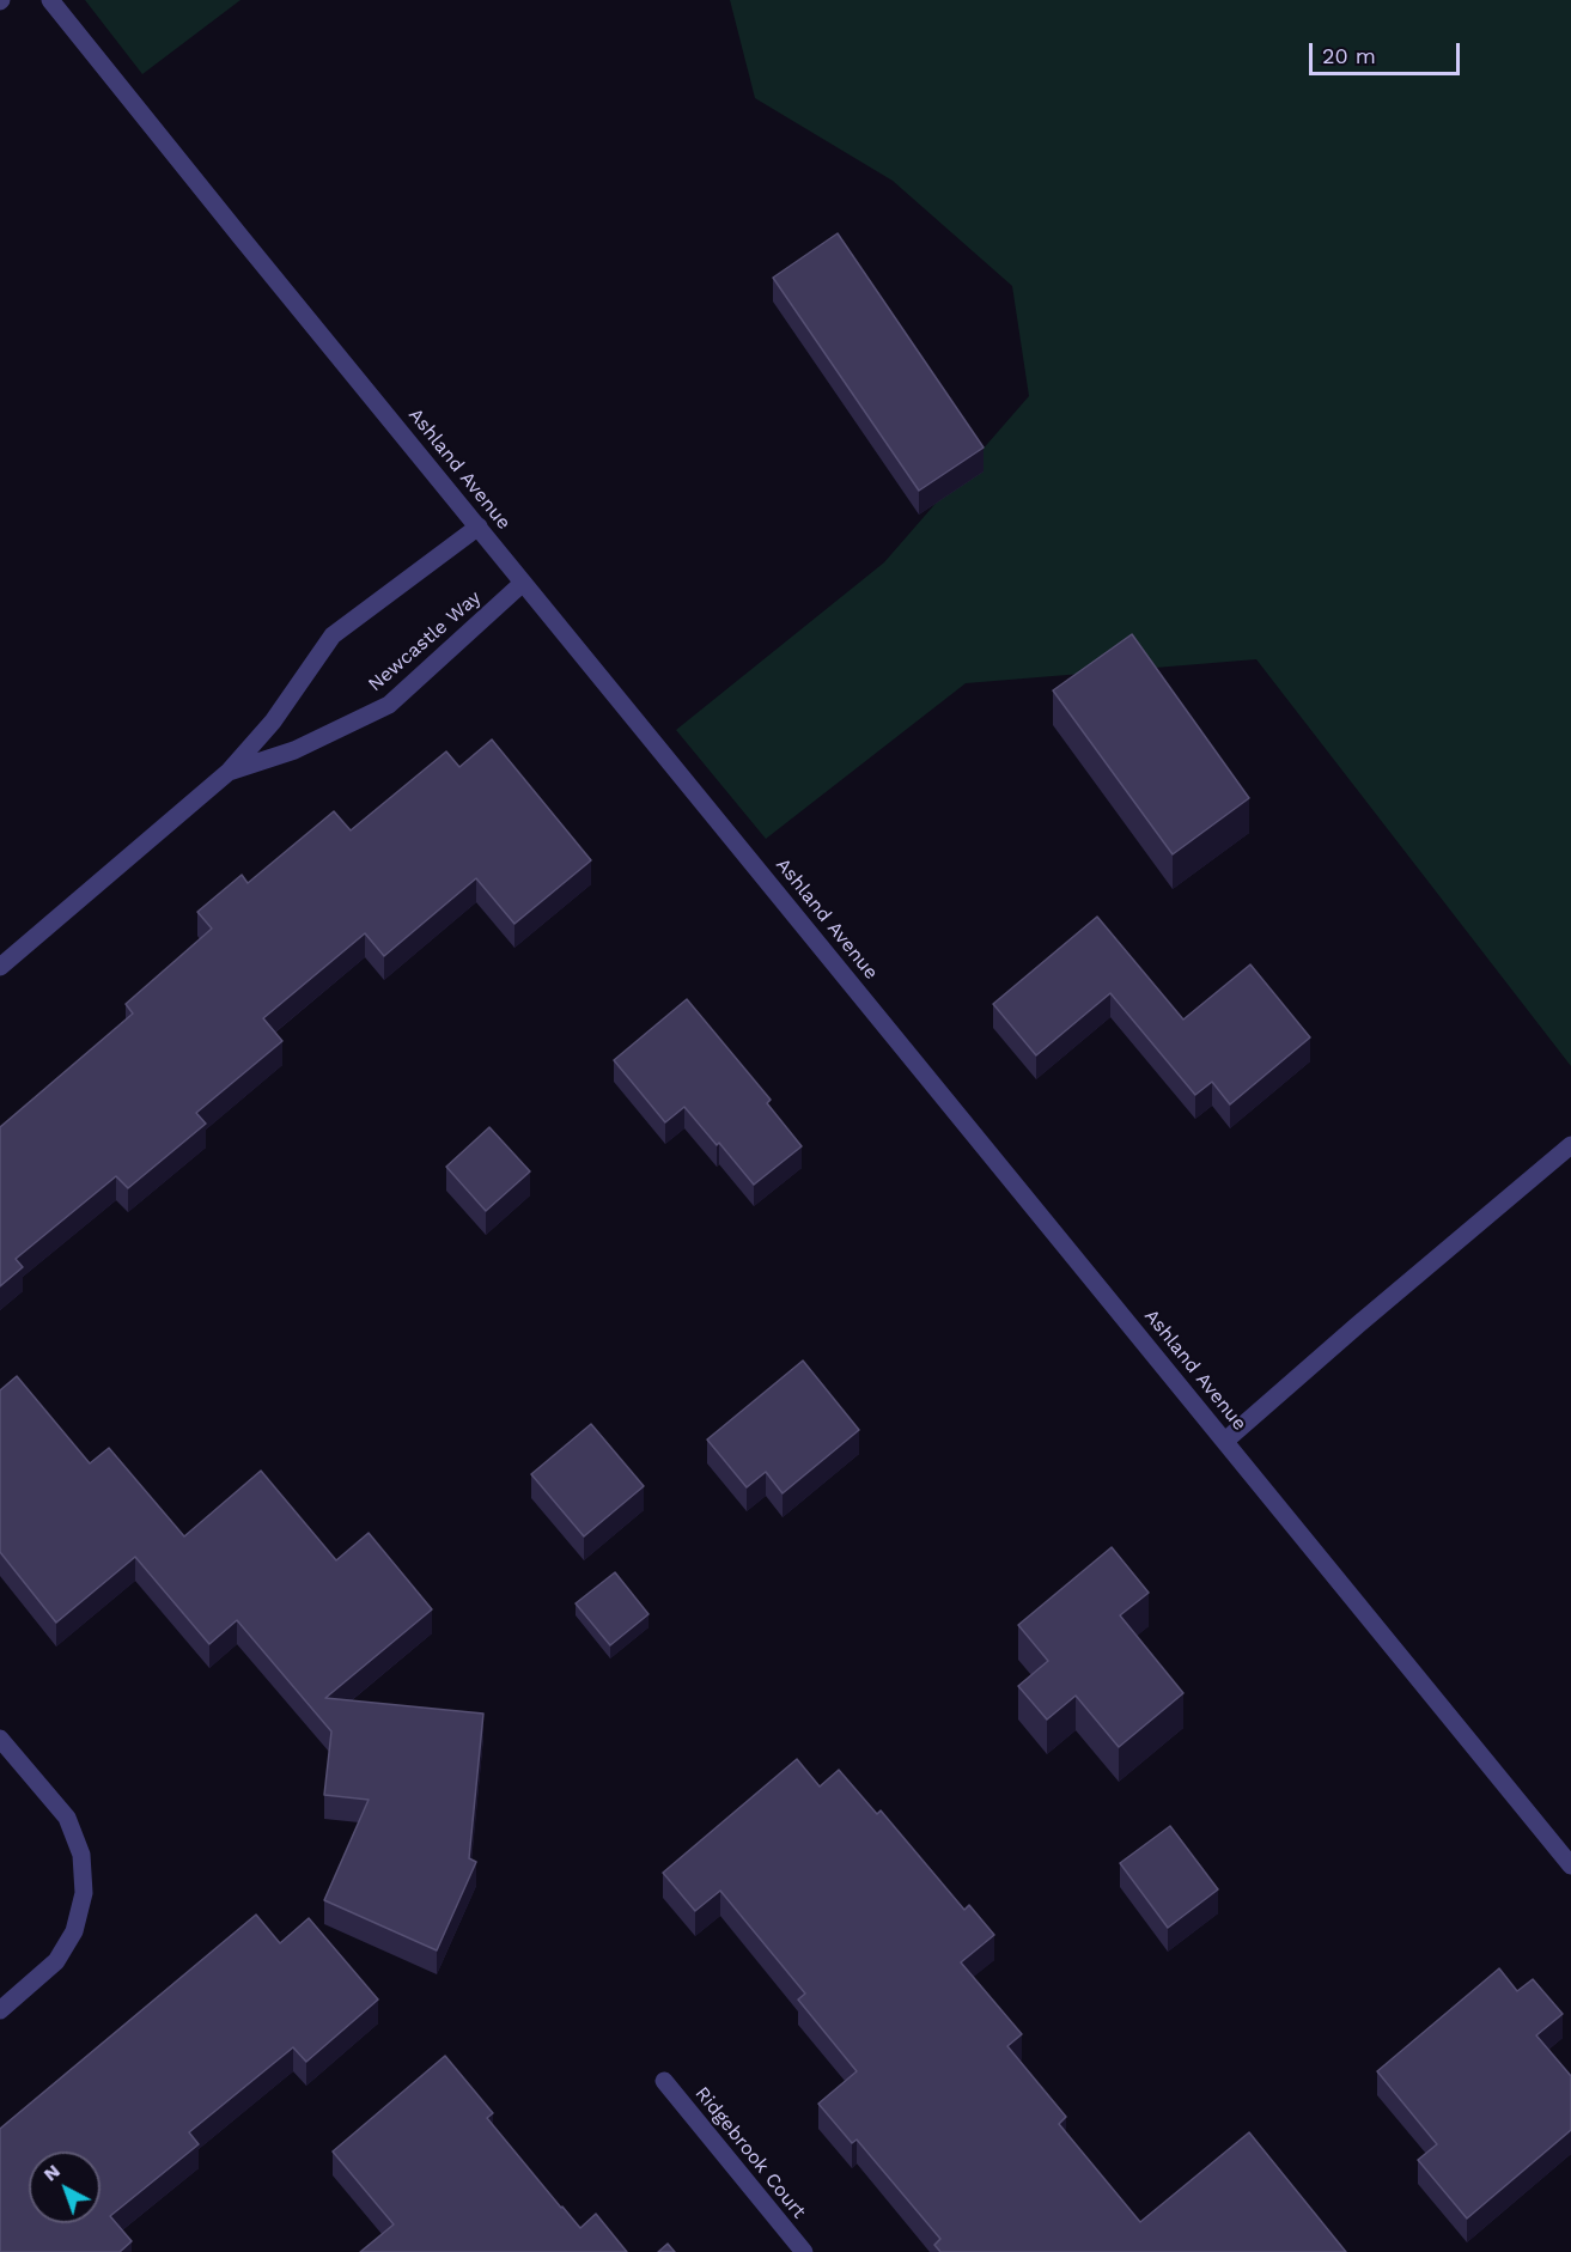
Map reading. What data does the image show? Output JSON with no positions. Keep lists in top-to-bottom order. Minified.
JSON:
{"streets":{"street":["Ashland Avenue","Newcastle Way","Ridgebrook Court"]},"crossings":[["Ashland Avenue","Newcastle Way"]],"scale_bar":"20 m","north":"top left"}
